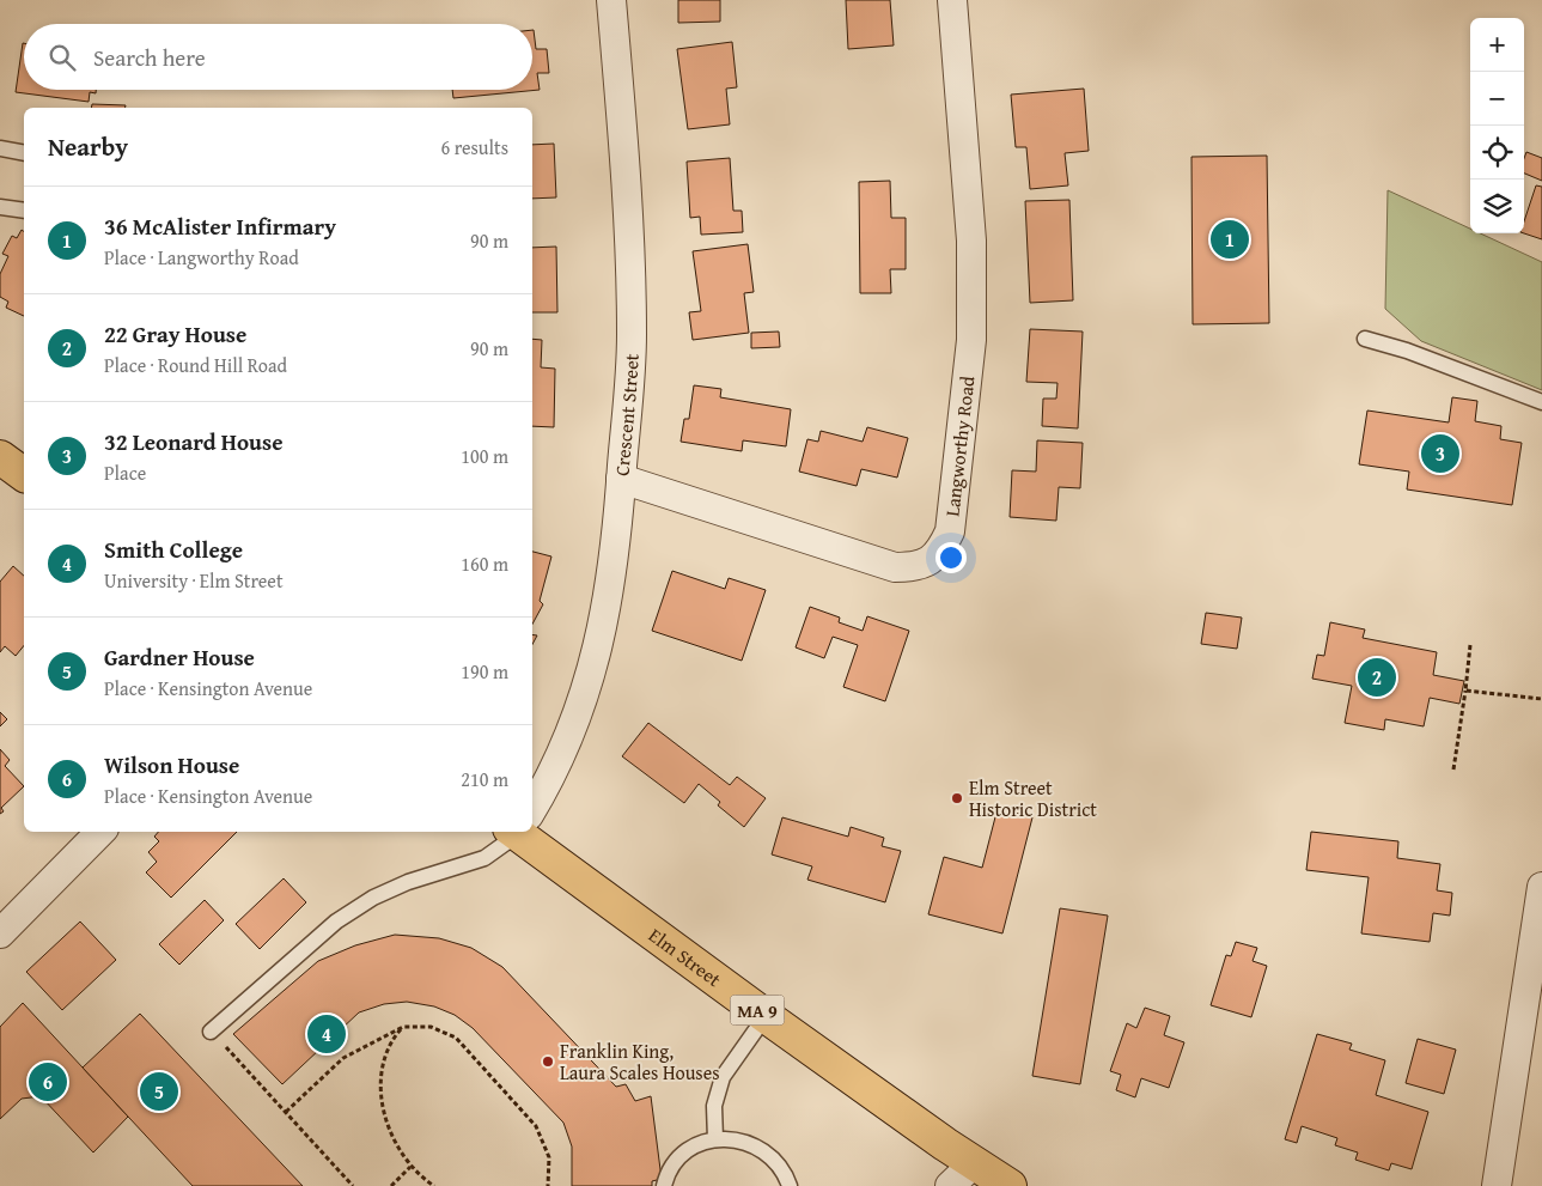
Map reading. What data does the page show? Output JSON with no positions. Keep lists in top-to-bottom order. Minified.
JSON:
{"streets":{"highway":["Elm Street","MA 9"],"street":["Crescent Street","Langworthy Road"]},"crossings":[["Crescent Street","Langworthy Road"]],"places":["Elm Street Historic District","Franklin King, Laura Scales Houses"],"page":{"map_buttons":["+","−"],"search":"Search here","heading":["Nearby","6 results"],"list":[{"mark":"1","name":"36 McAlister Infirmary","note":"Place · Langworthy Road","value":"90 m"},{"mark":"2","name":"22 Gray House","note":"Place · Round Hill Road","value":"90 m"},{"mark":"3","name":"32 Leonard House","note":"Place","value":"100 m"},{"mark":"4","name":"Smith College","note":"University · Elm Street","value":"160 m"},{"mark":"5","name":"Gardner House","note":"Place · Kensington Avenue","value":"190 m"},{"mark":"6","name":"Wilson House","note":"Place · Kensington Avenue","value":"210 m"}],"pins":["1","3","2","4","6","5"]}}
